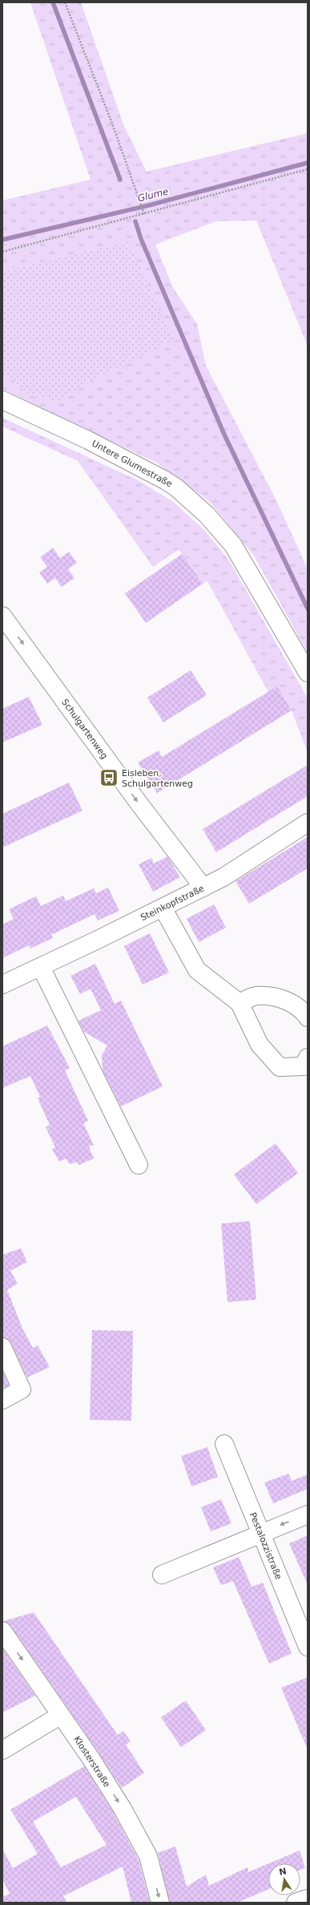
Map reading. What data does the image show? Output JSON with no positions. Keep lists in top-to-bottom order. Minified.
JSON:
{"streets":{"street":["Untere Glumestraße","Schulgartenweg","Steinkopfstraße","Pestalozzistraße","Klosterstraße"]},"crossings":[["Schulgartenweg","Steinkopfstraße"]],"one_way":["Schulgartenweg","Klosterstraße"],"water":["Glume"],"places":{"bus stop":["Eisleben, Schulgartenweg"]},"north":"top"}
